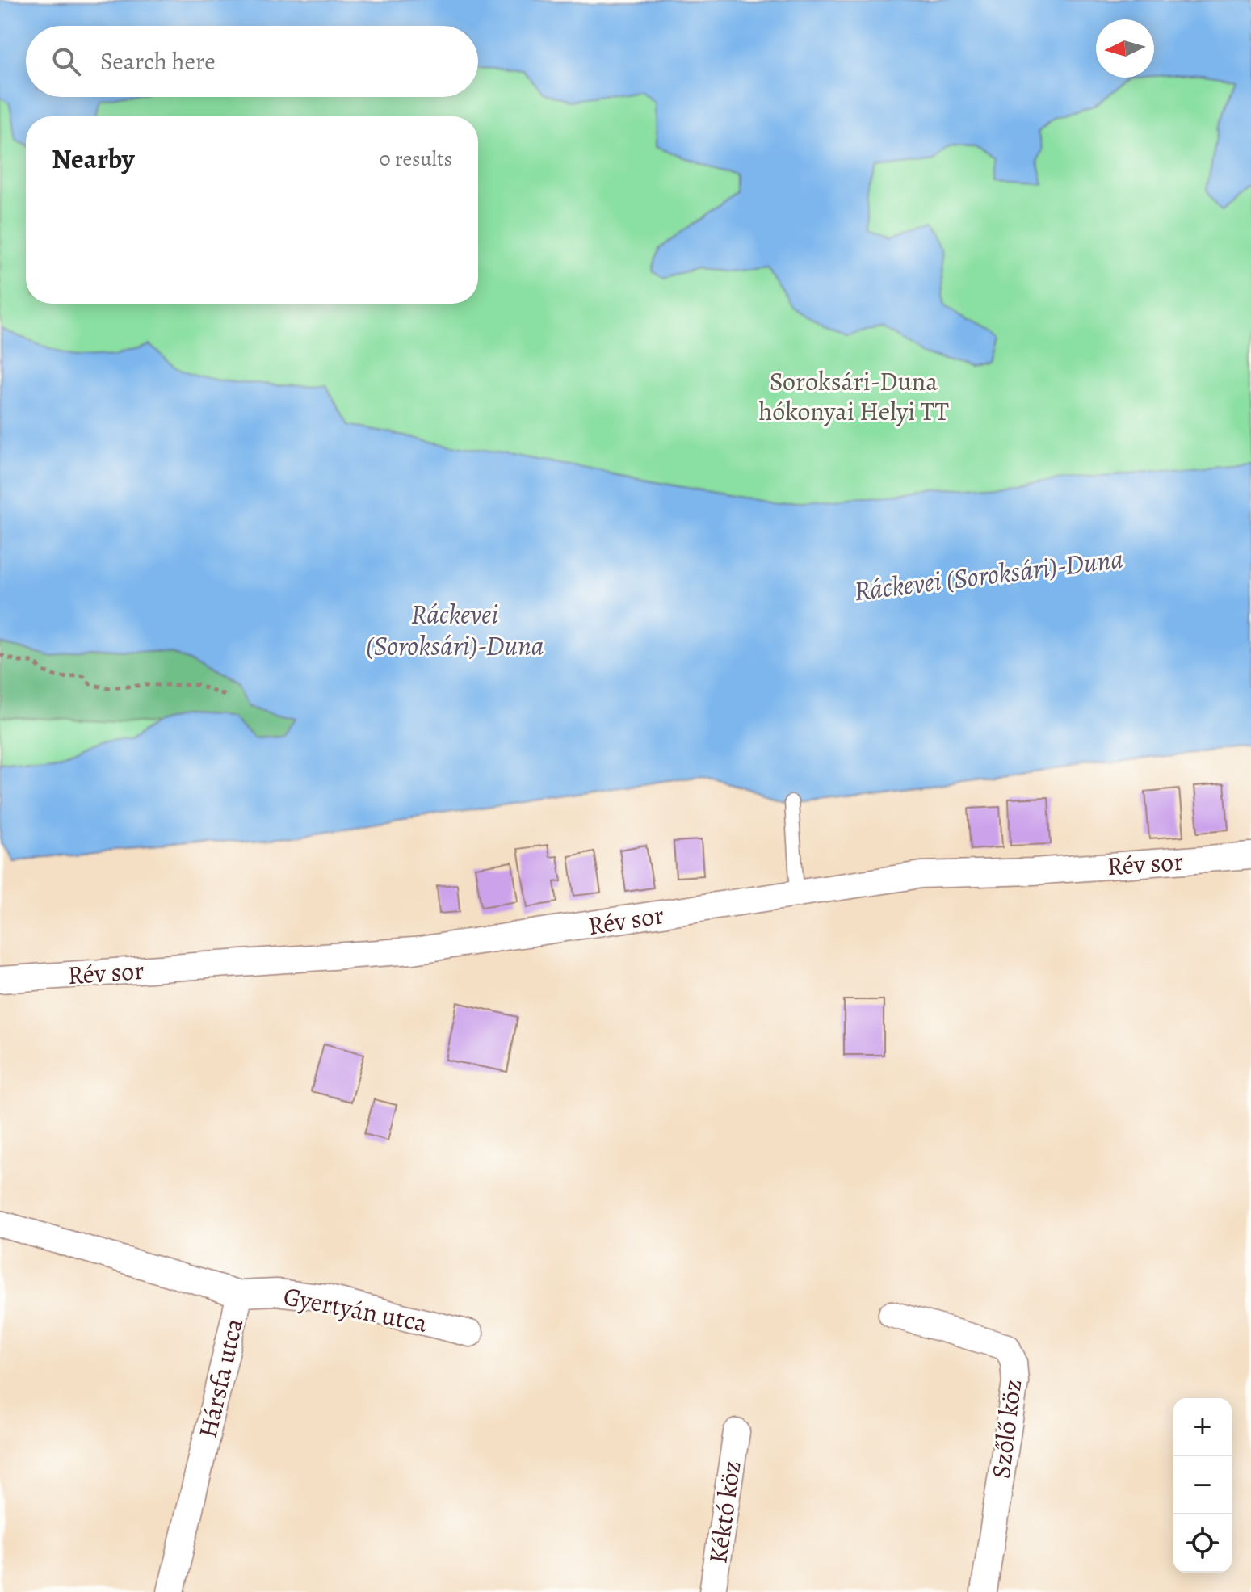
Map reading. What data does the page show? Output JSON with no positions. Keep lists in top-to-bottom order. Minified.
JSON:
{"streets":{"street":["Rév sor","Gyertyán utca","Hársfa utca","Szőlő köz","Kéktó köz"]},"crossings":[["Gyertyán utca","Hársfa utca"]],"water":["Ráckevei (Soroksári)-Duna"],"parks":["Soroksári-Duna hókonyai Helyi TT"],"north":"left","page":{"search":"Search here","heading":["Nearby","0 results"],"map_buttons":["+","−"]}}
